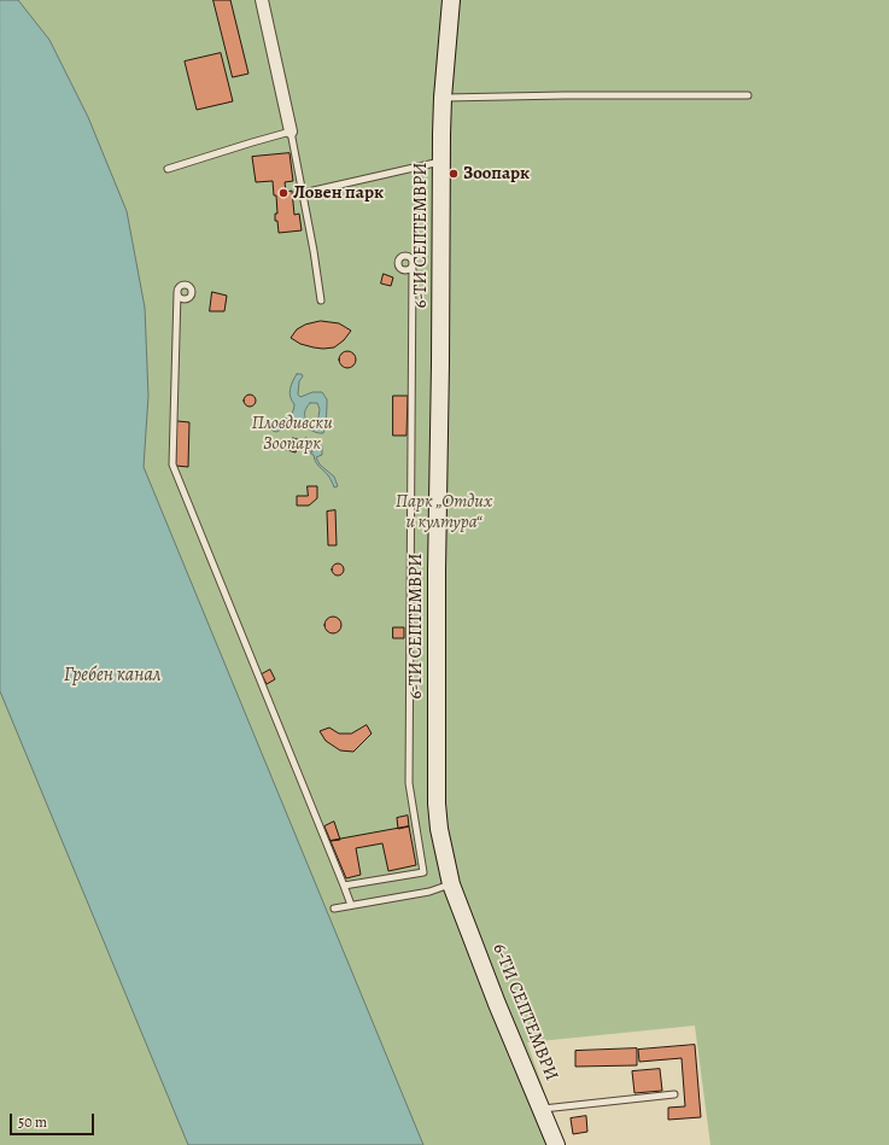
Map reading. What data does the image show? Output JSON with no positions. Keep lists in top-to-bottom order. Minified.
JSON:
{"streets":{"street":["6-ТИ СЕПТЕМВРИ"]},"water":["Гребен канал"],"parks":["Пловдивски Зоопарк","Парк „Отдих и култура“"],"places":["Зоопарк","Ловен парк"],"scale_bar":"50 m"}
